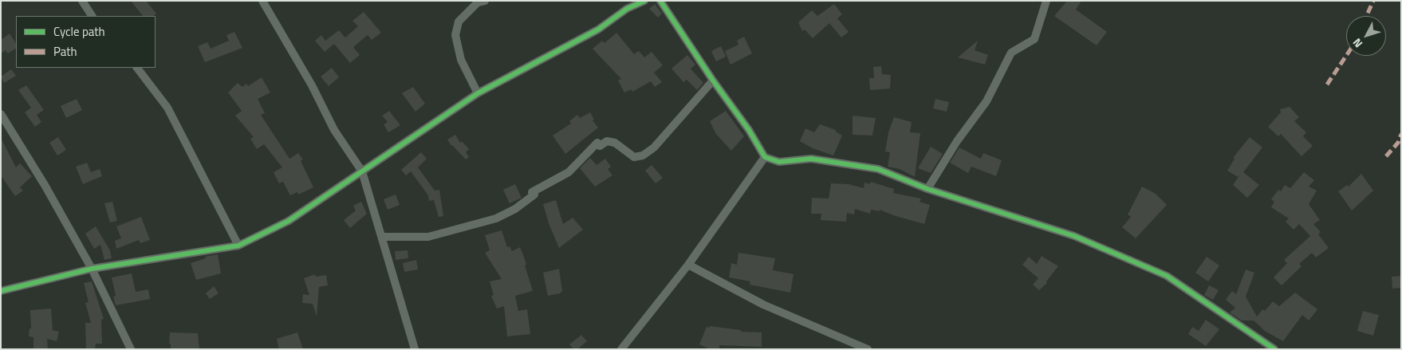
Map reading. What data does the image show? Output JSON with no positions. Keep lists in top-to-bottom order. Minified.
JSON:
{"legend":["Cycle path","Path"],"north":"bottom left"}
